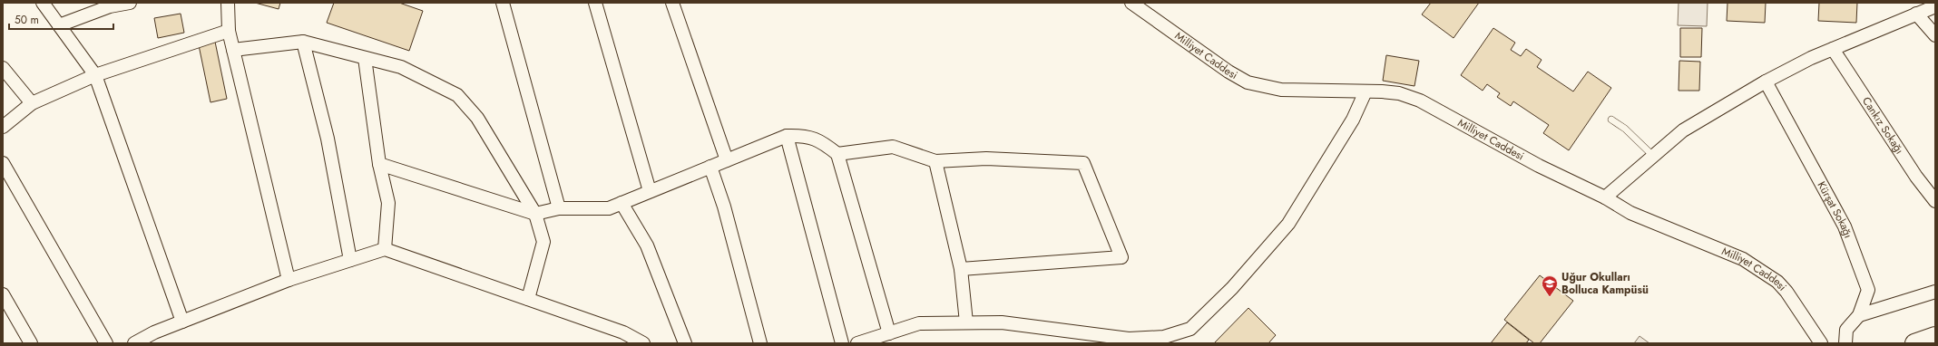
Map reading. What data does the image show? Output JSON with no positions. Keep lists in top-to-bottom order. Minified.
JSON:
{"streets":{"street":["Milliyet Caddesi","Cankız Sokağı","Kürşat Sokağı"]},"places":{"school or university":["Uğur Okulları Bolluca Kampüsü"]},"scale_bar":"50 m"}
